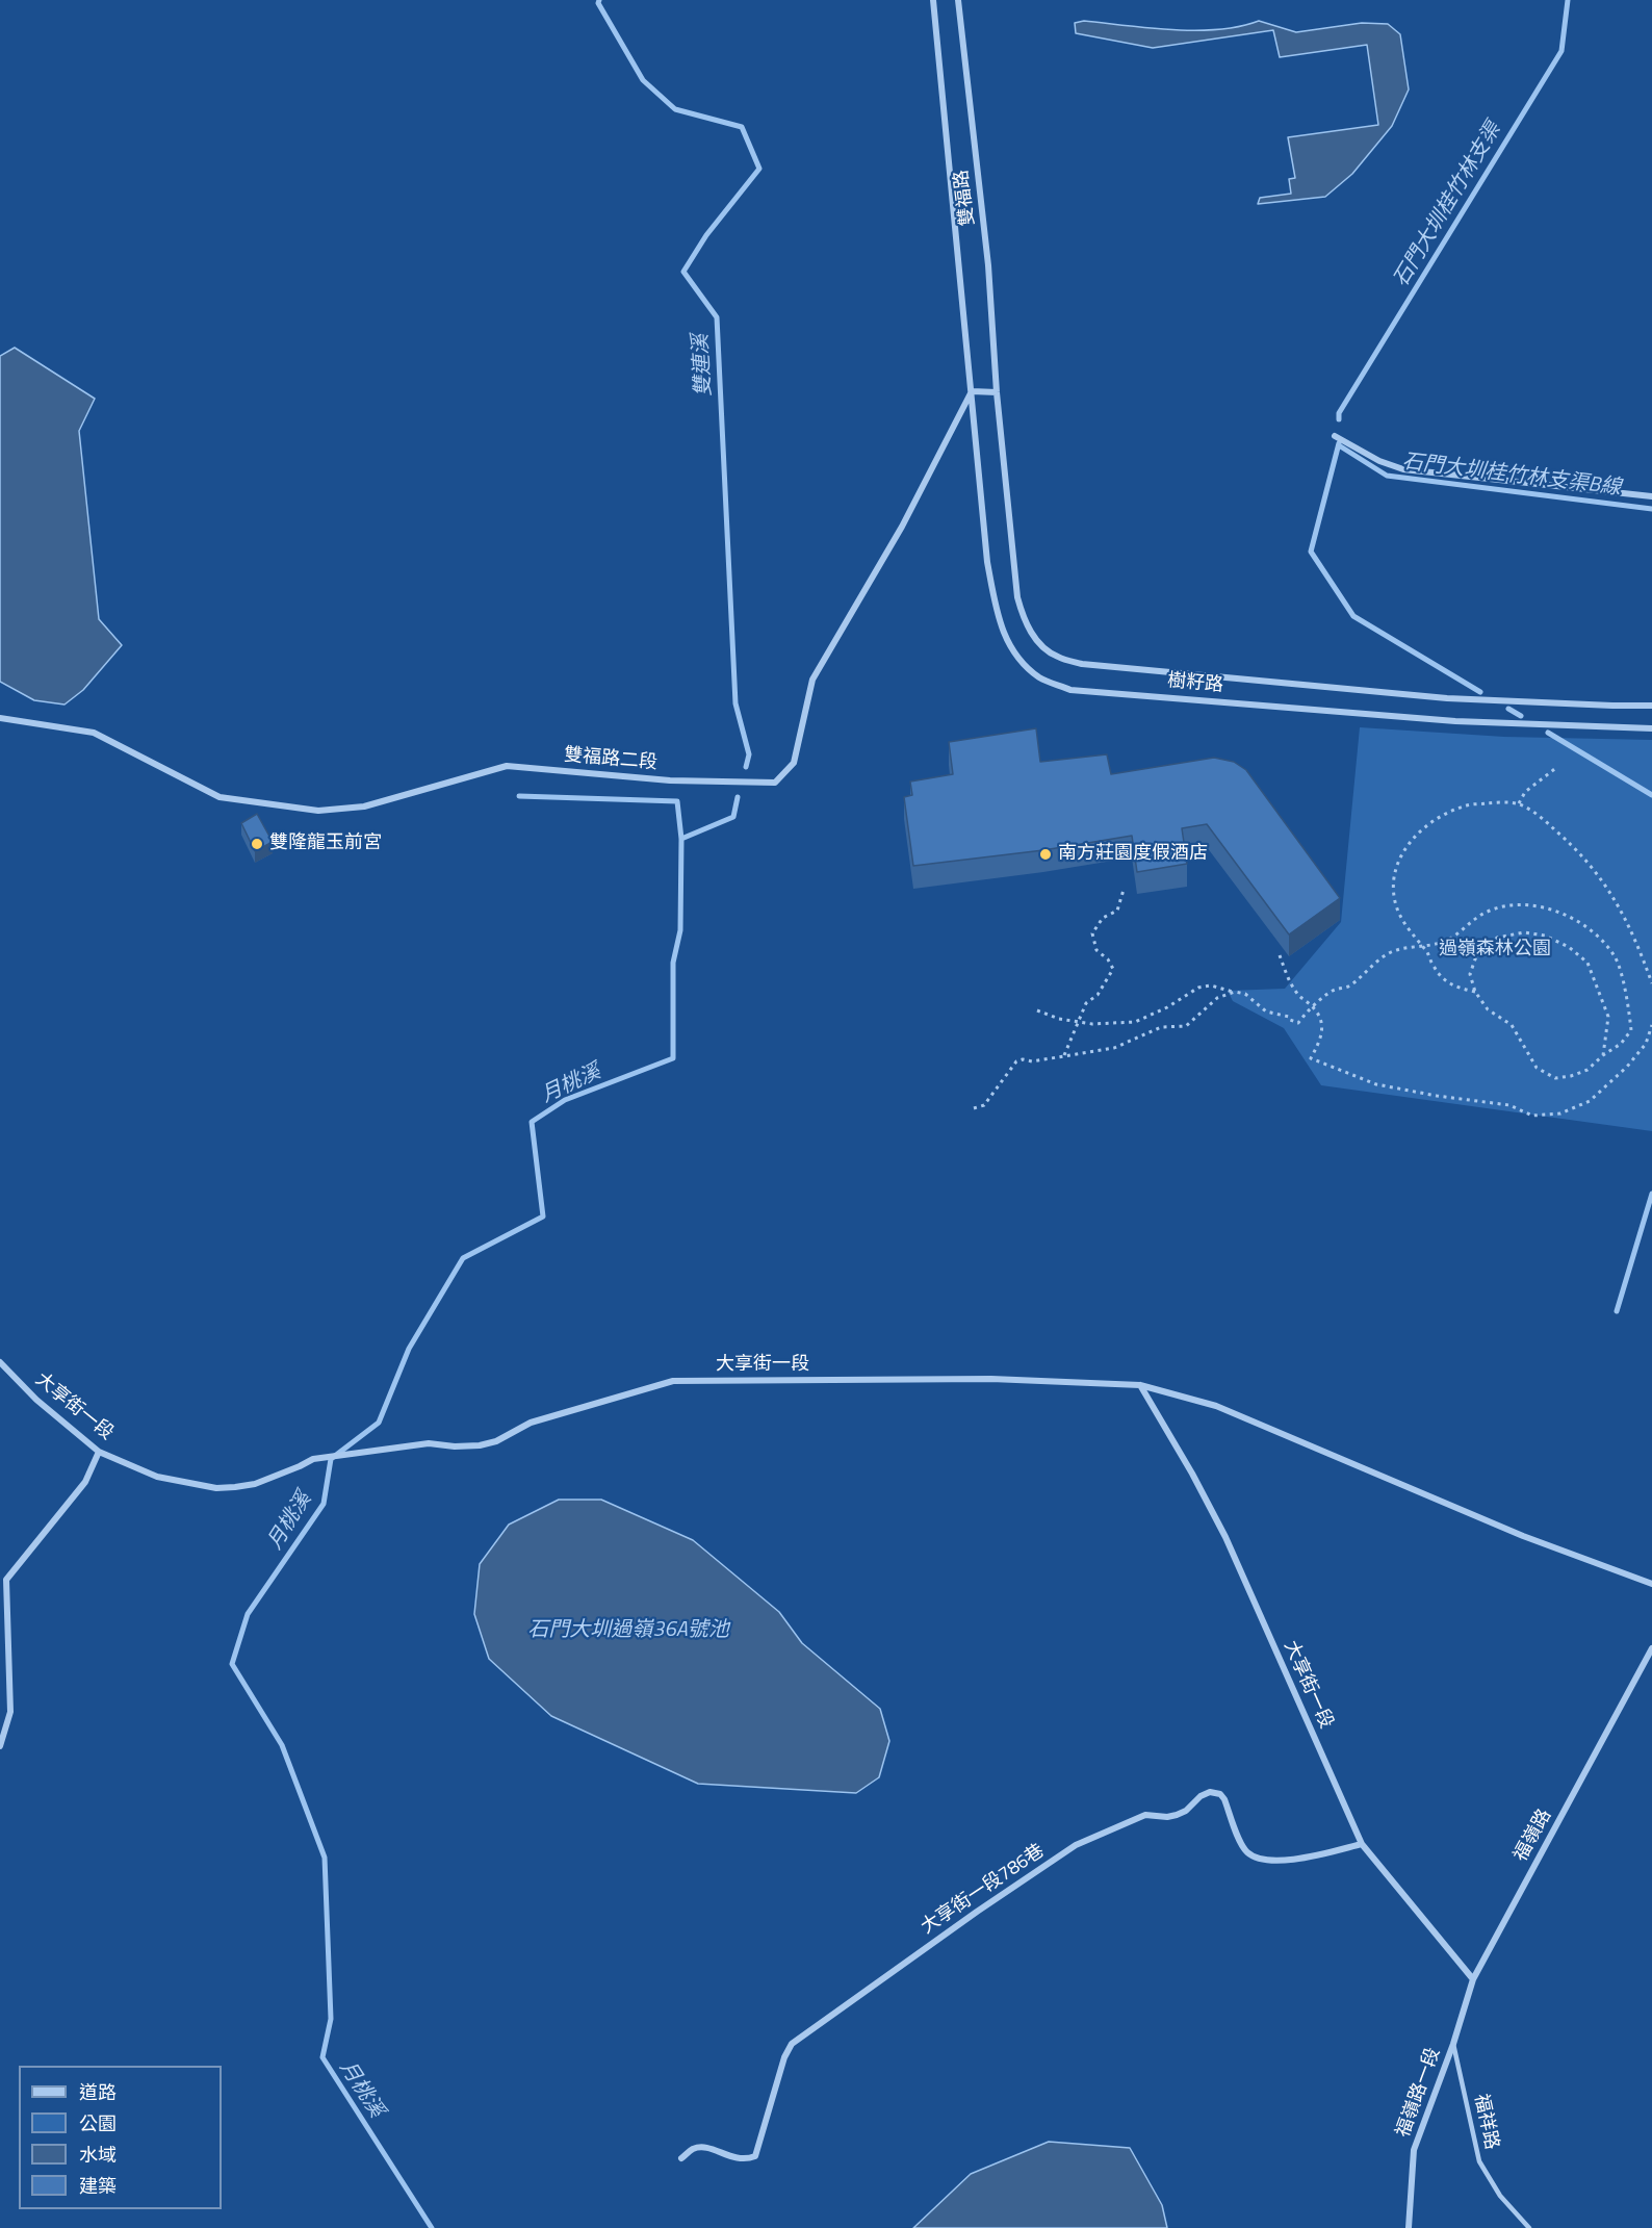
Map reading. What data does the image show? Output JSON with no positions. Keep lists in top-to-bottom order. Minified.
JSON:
{"streets":{"street":["雙福路","樹籽路","雙福路二段","大享街一段","福嶺路","大享街一段786巷","福嶺路一段"],"lane":["福祥路"]},"crossings":[["雙福路","樹籽路"],["樹籽路","雙福路二段"],["大享街一段","福嶺路"],["大享街一段","大享街一段786巷"],["福嶺路","福嶺路一段"],["福嶺路","福祥路"],["福嶺路一段","福祥路"]],"water":["石門大圳桂竹林支渠","雙連溪","石門大圳桂竹林支渠B線","月桃溪","石門大圳過嶺36A號池"],"parks":["過嶺森林公園"],"places":["雙隆龍玉前宮","南方莊園度假酒店"],"legend":["道路","公園","水域","建築"]}
